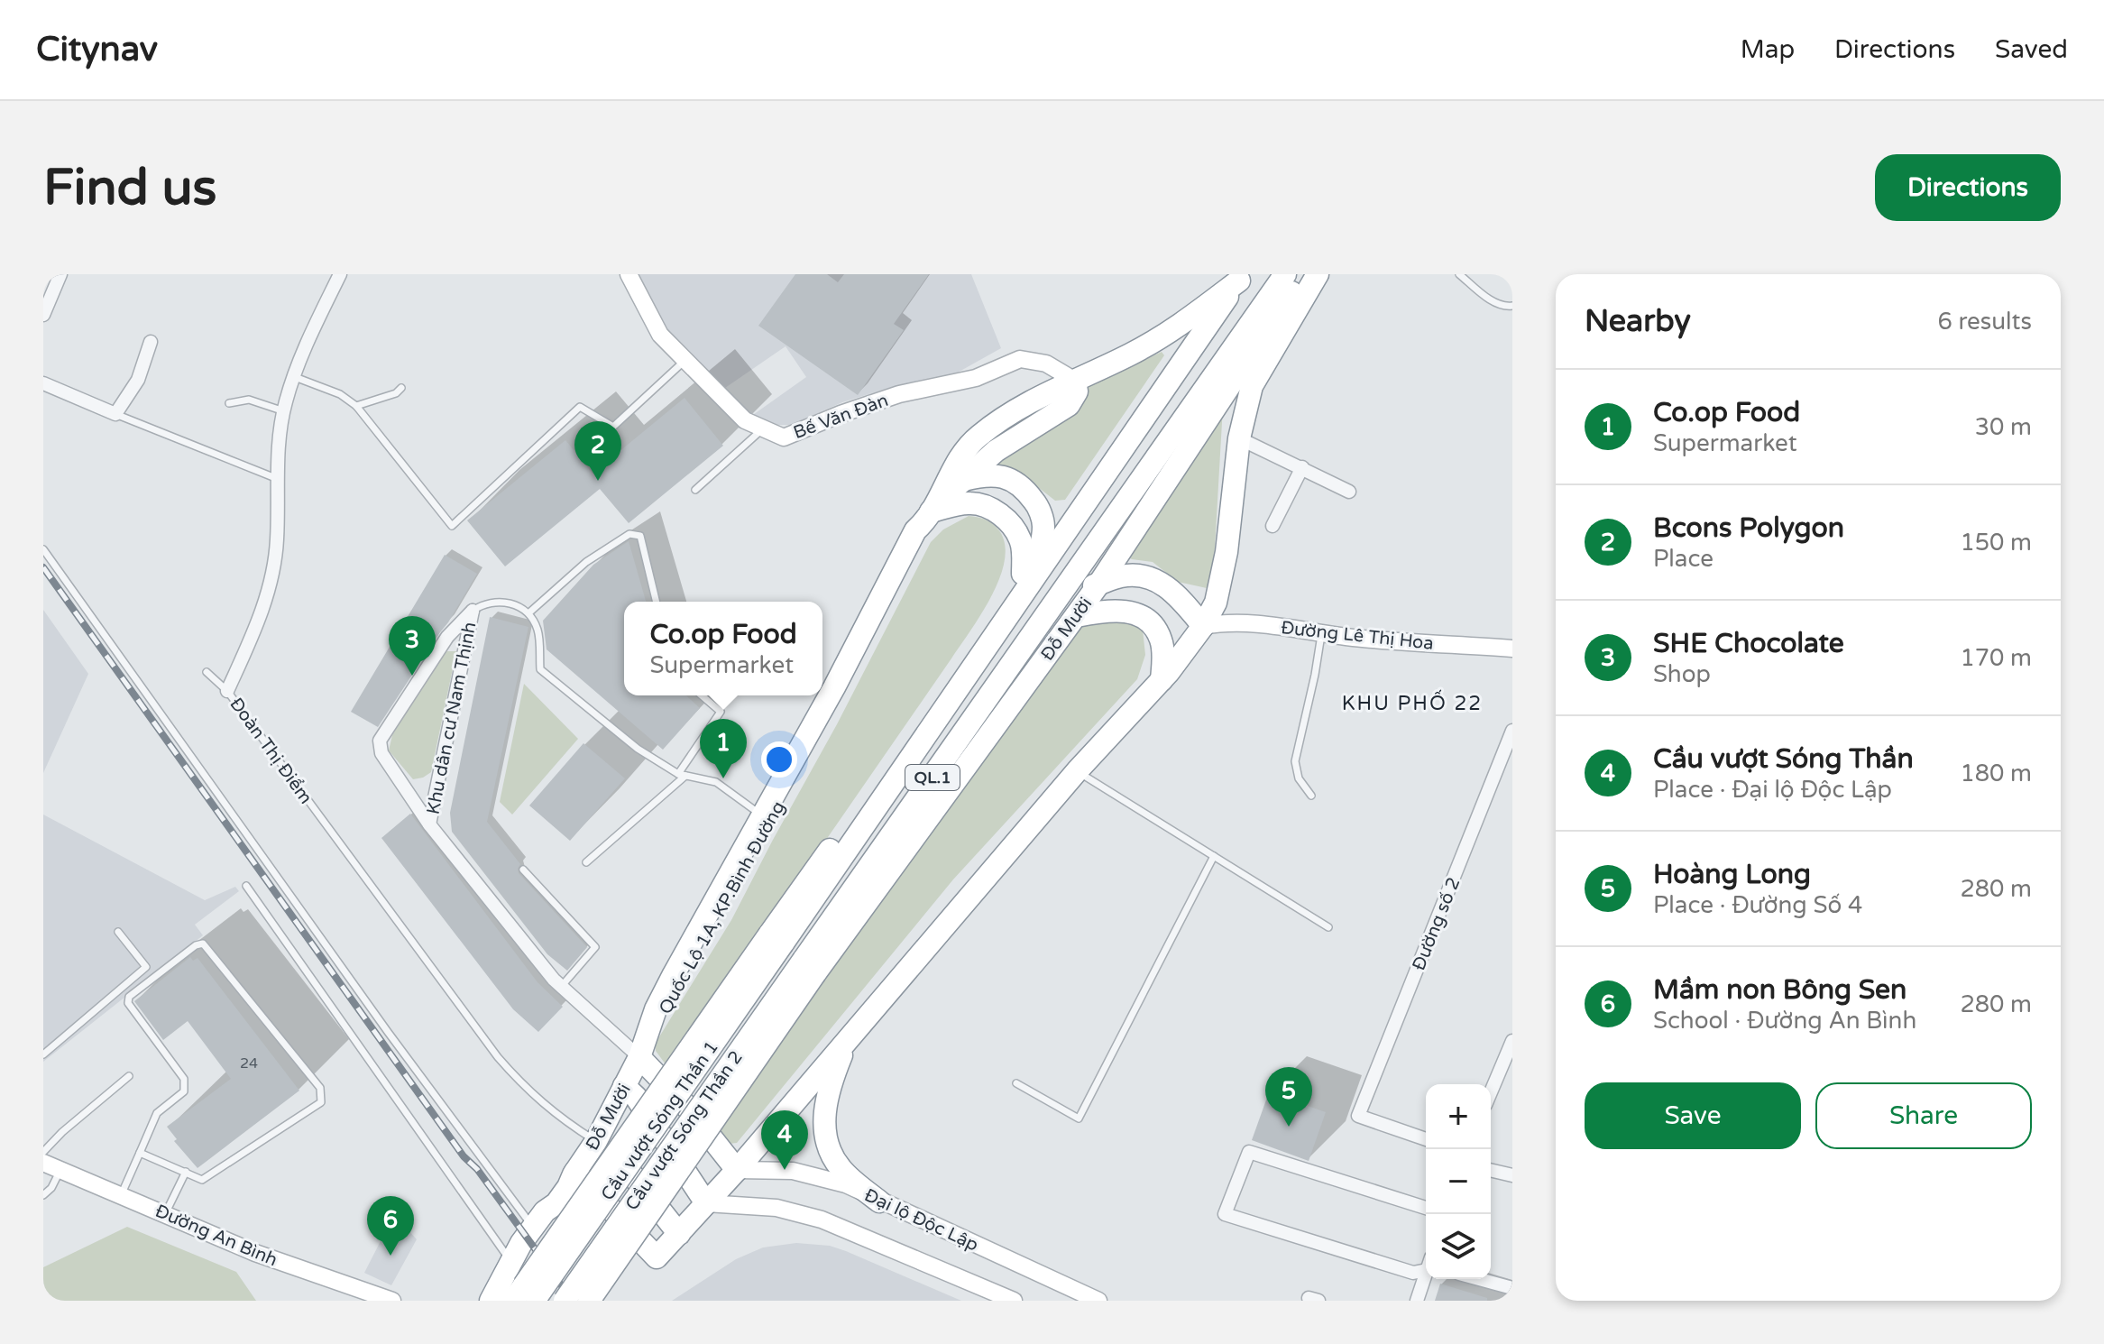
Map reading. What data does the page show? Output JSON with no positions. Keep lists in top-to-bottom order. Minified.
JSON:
{"streets":{"highway":["Đỗ Mười","QL.1","Quốc Lộ 1A, KP.Bình Đường","Cầu vượt Sóng Thần 1","Cầu vượt Sóng Thần 2"],"street":["Bế Văn Đàn","Đường Lê Thị Hoa","Khu dân cư Nam Thịnh","Đoàn Thị Điểm","Đường số 2","Đại lộ Độc Lập","Đường An Bình"]},"crossings":[["Đỗ Mười","Khu dân cư Nam Thịnh"],["Đỗ Mười","Đoàn Thị Điểm"],["Đỗ Mười","Quốc Lộ 1A, KP.Bình Đường"],["Đỗ Mười","Cầu vượt Sóng Thần 2"],["QL.1","Cầu vượt Sóng Thần 1"]],"districts":["KHU PHỐ 22"],"house_numbers":["24"],"page":{"header":"Citynav","nav":["Map","Directions","Saved"],"buttons":["Directions",["Save","Share"]],"title":"Find us","heading":["Nearby","6 results"],"list":[{"mark":"1","name":"Co.op Food","note":"Supermarket","value":"30 m"},{"mark":"2","name":"Bcons Polygon","note":"Place","value":"150 m"},{"mark":"3","name":"SHE Chocolate","note":"Shop","value":"170 m"},{"mark":"4","name":"Cầu vượt Sóng Thần","note":"Place · Đại lộ Độc Lập","value":"180 m"},{"mark":"5","name":"Hoàng Long","note":"Place · Đường Số 4","value":"280 m"},{"mark":"6","name":"Mầm non Bông Sen","note":"School · Đường An Bình","value":"280 m"}],"pins":["2","3","1","5","4","6"],"popup":["Co.op Food","Supermarket"],"map_buttons":["+","−"]}}
